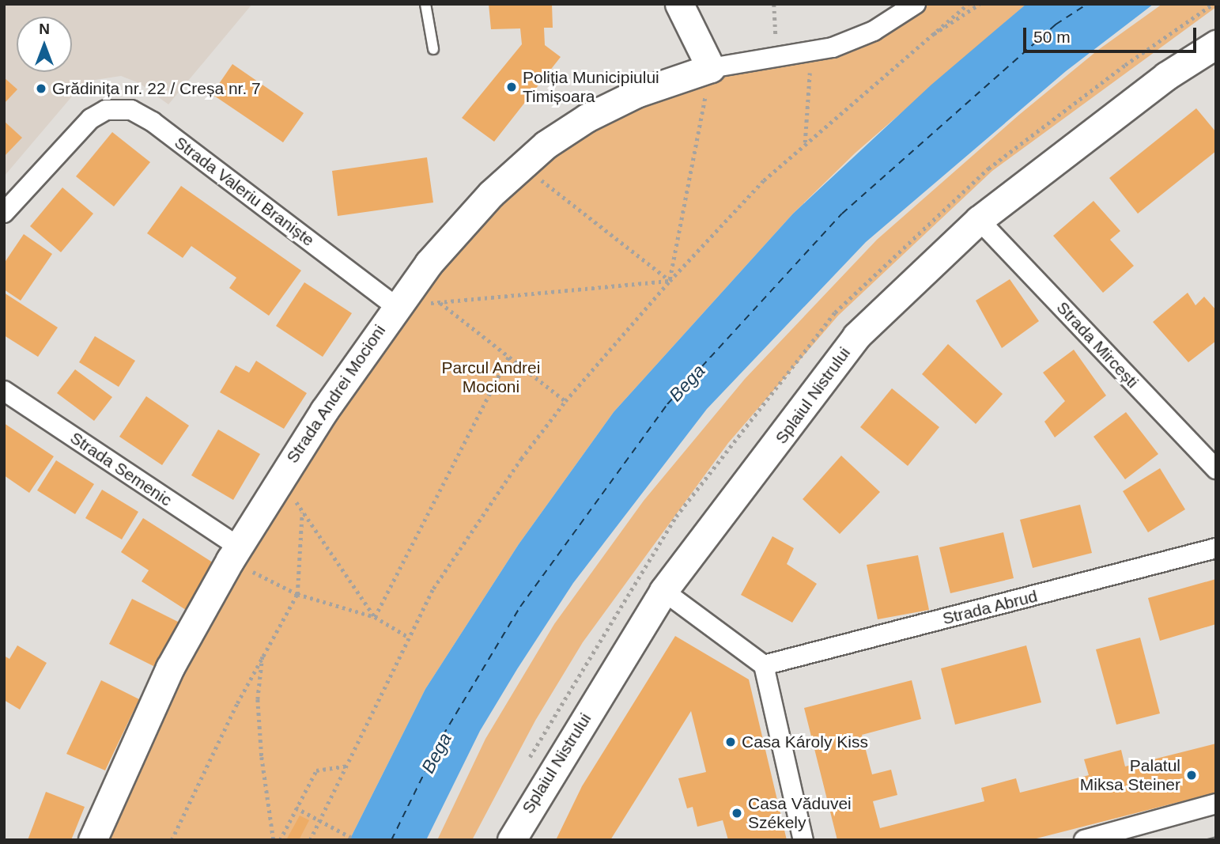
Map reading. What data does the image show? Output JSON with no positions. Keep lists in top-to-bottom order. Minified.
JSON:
{"streets":{"street":["Strada Valeriu Braniște","Strada Mircești","Strada Andrei Mocioni","Splaiul Nistrului","Strada Semenic","Strada Abrud"]},"crossings":[["Strada Valeriu Braniște","Strada Andrei Mocioni"],["Strada Mircești","Splaiul Nistrului"],["Strada Andrei Mocioni","Strada Semenic"]],"water":["Bega"],"parks":["Parcul Andrei Mocioni"],"places":["Poliția Municipiului Timișoara","Grădinița nr. 22 / Creșa nr. 7","Casa Károly Kiss","Palatul Miksa Steiner","Casa Văduvei Székely"],"scale_bar":"50 m","north":"top"}
